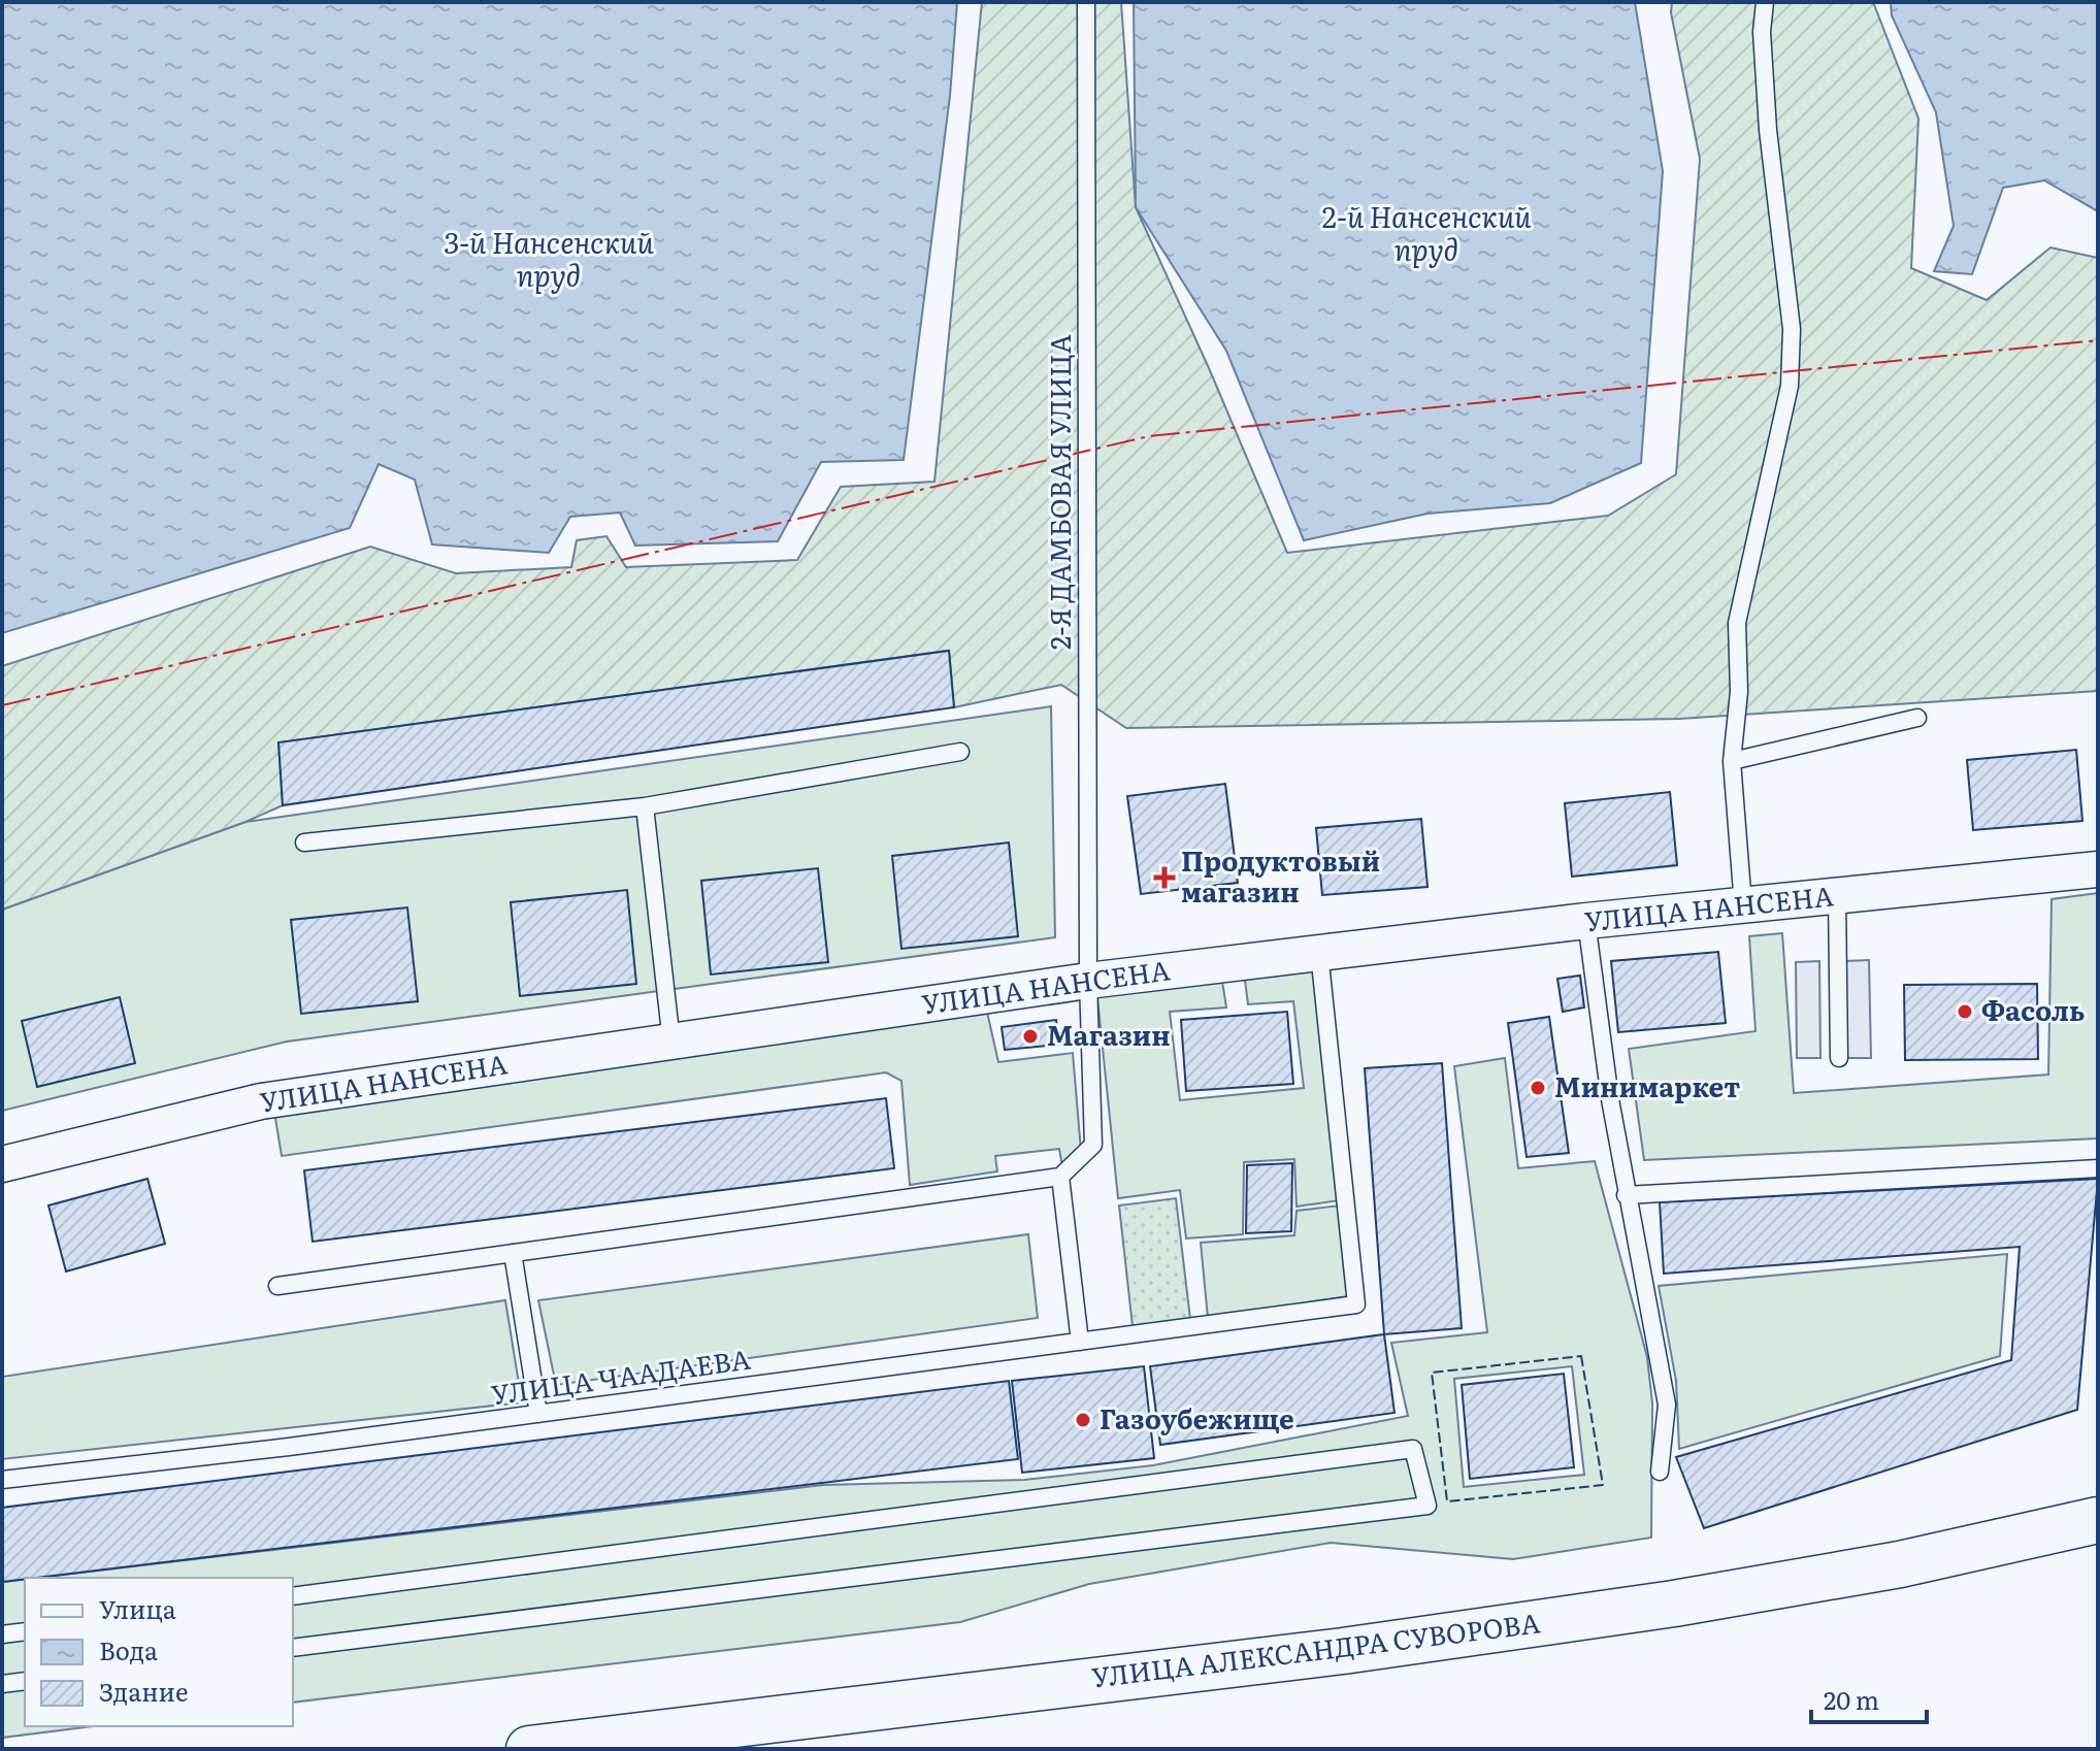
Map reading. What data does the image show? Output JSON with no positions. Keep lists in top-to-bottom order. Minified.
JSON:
{"streets":{"main road":["УЛИЦА АЛЕКСАНДРА СУВОРОВА"],"street":["УЛИЦА НАНСЕНА"],"lane":["2-Я ДАМБОВАЯ УЛИЦА","УЛИЦА ЧААДАЕВА"]},"crossings":[["2-Я ДАМБОВАЯ УЛИЦА","УЛИЦА НАНСЕНА"],["УЛИЦА НАНСЕНА","УЛИЦА ЧААДАЕВА"]],"water":["2-й Нансенский пруд","3-й Нансенский пруд"],"places":{"health":["Продуктовый магазин"],"other":["Фасоль","Магазин","Минимаркет","Газоубежище"]},"legend":["Улица","Вода","Здание"],"scale_bar":"20 m"}
